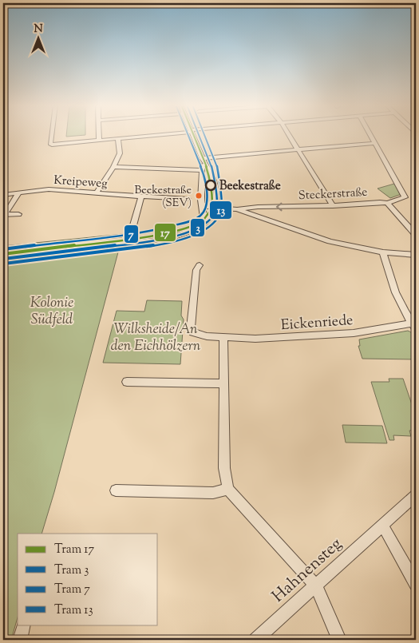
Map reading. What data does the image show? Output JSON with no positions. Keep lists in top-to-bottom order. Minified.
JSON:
{"streets":{"street":["Kreipeweg","Steckerstraße","Eickenriede","Hahnensteg"]},"parks":["Kolonie Südfeld","Wilksheide/An den Eichhölzern"],"places":["Beekestraße","Beekestraße (SEV)"],"lines":["tram line 17","tram line 3","tram line 7","tram line 13"],"legend":["Tram 17","Tram 3","Tram 7","Tram 13"],"north":"top"}
